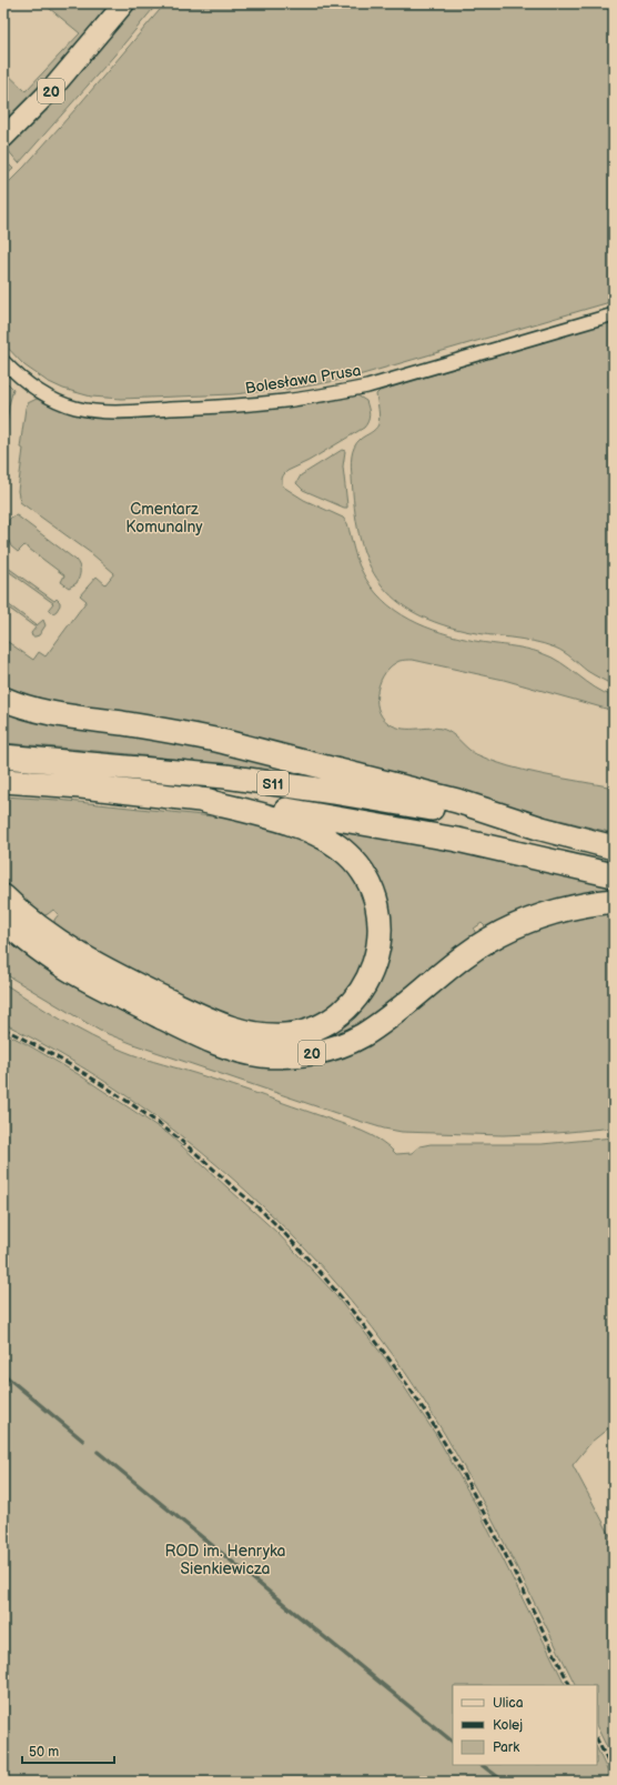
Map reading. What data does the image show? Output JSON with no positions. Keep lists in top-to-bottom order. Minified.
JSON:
{"streets":{"highway":["20","S11"],"street":["Bolesława Prusa"]},"parks":["Cmentarz Komunalny","ROD im. Henryka Sienkiewicza"],"legend":["Ulica","Kolej","Park"],"scale_bar":"50 m"}
